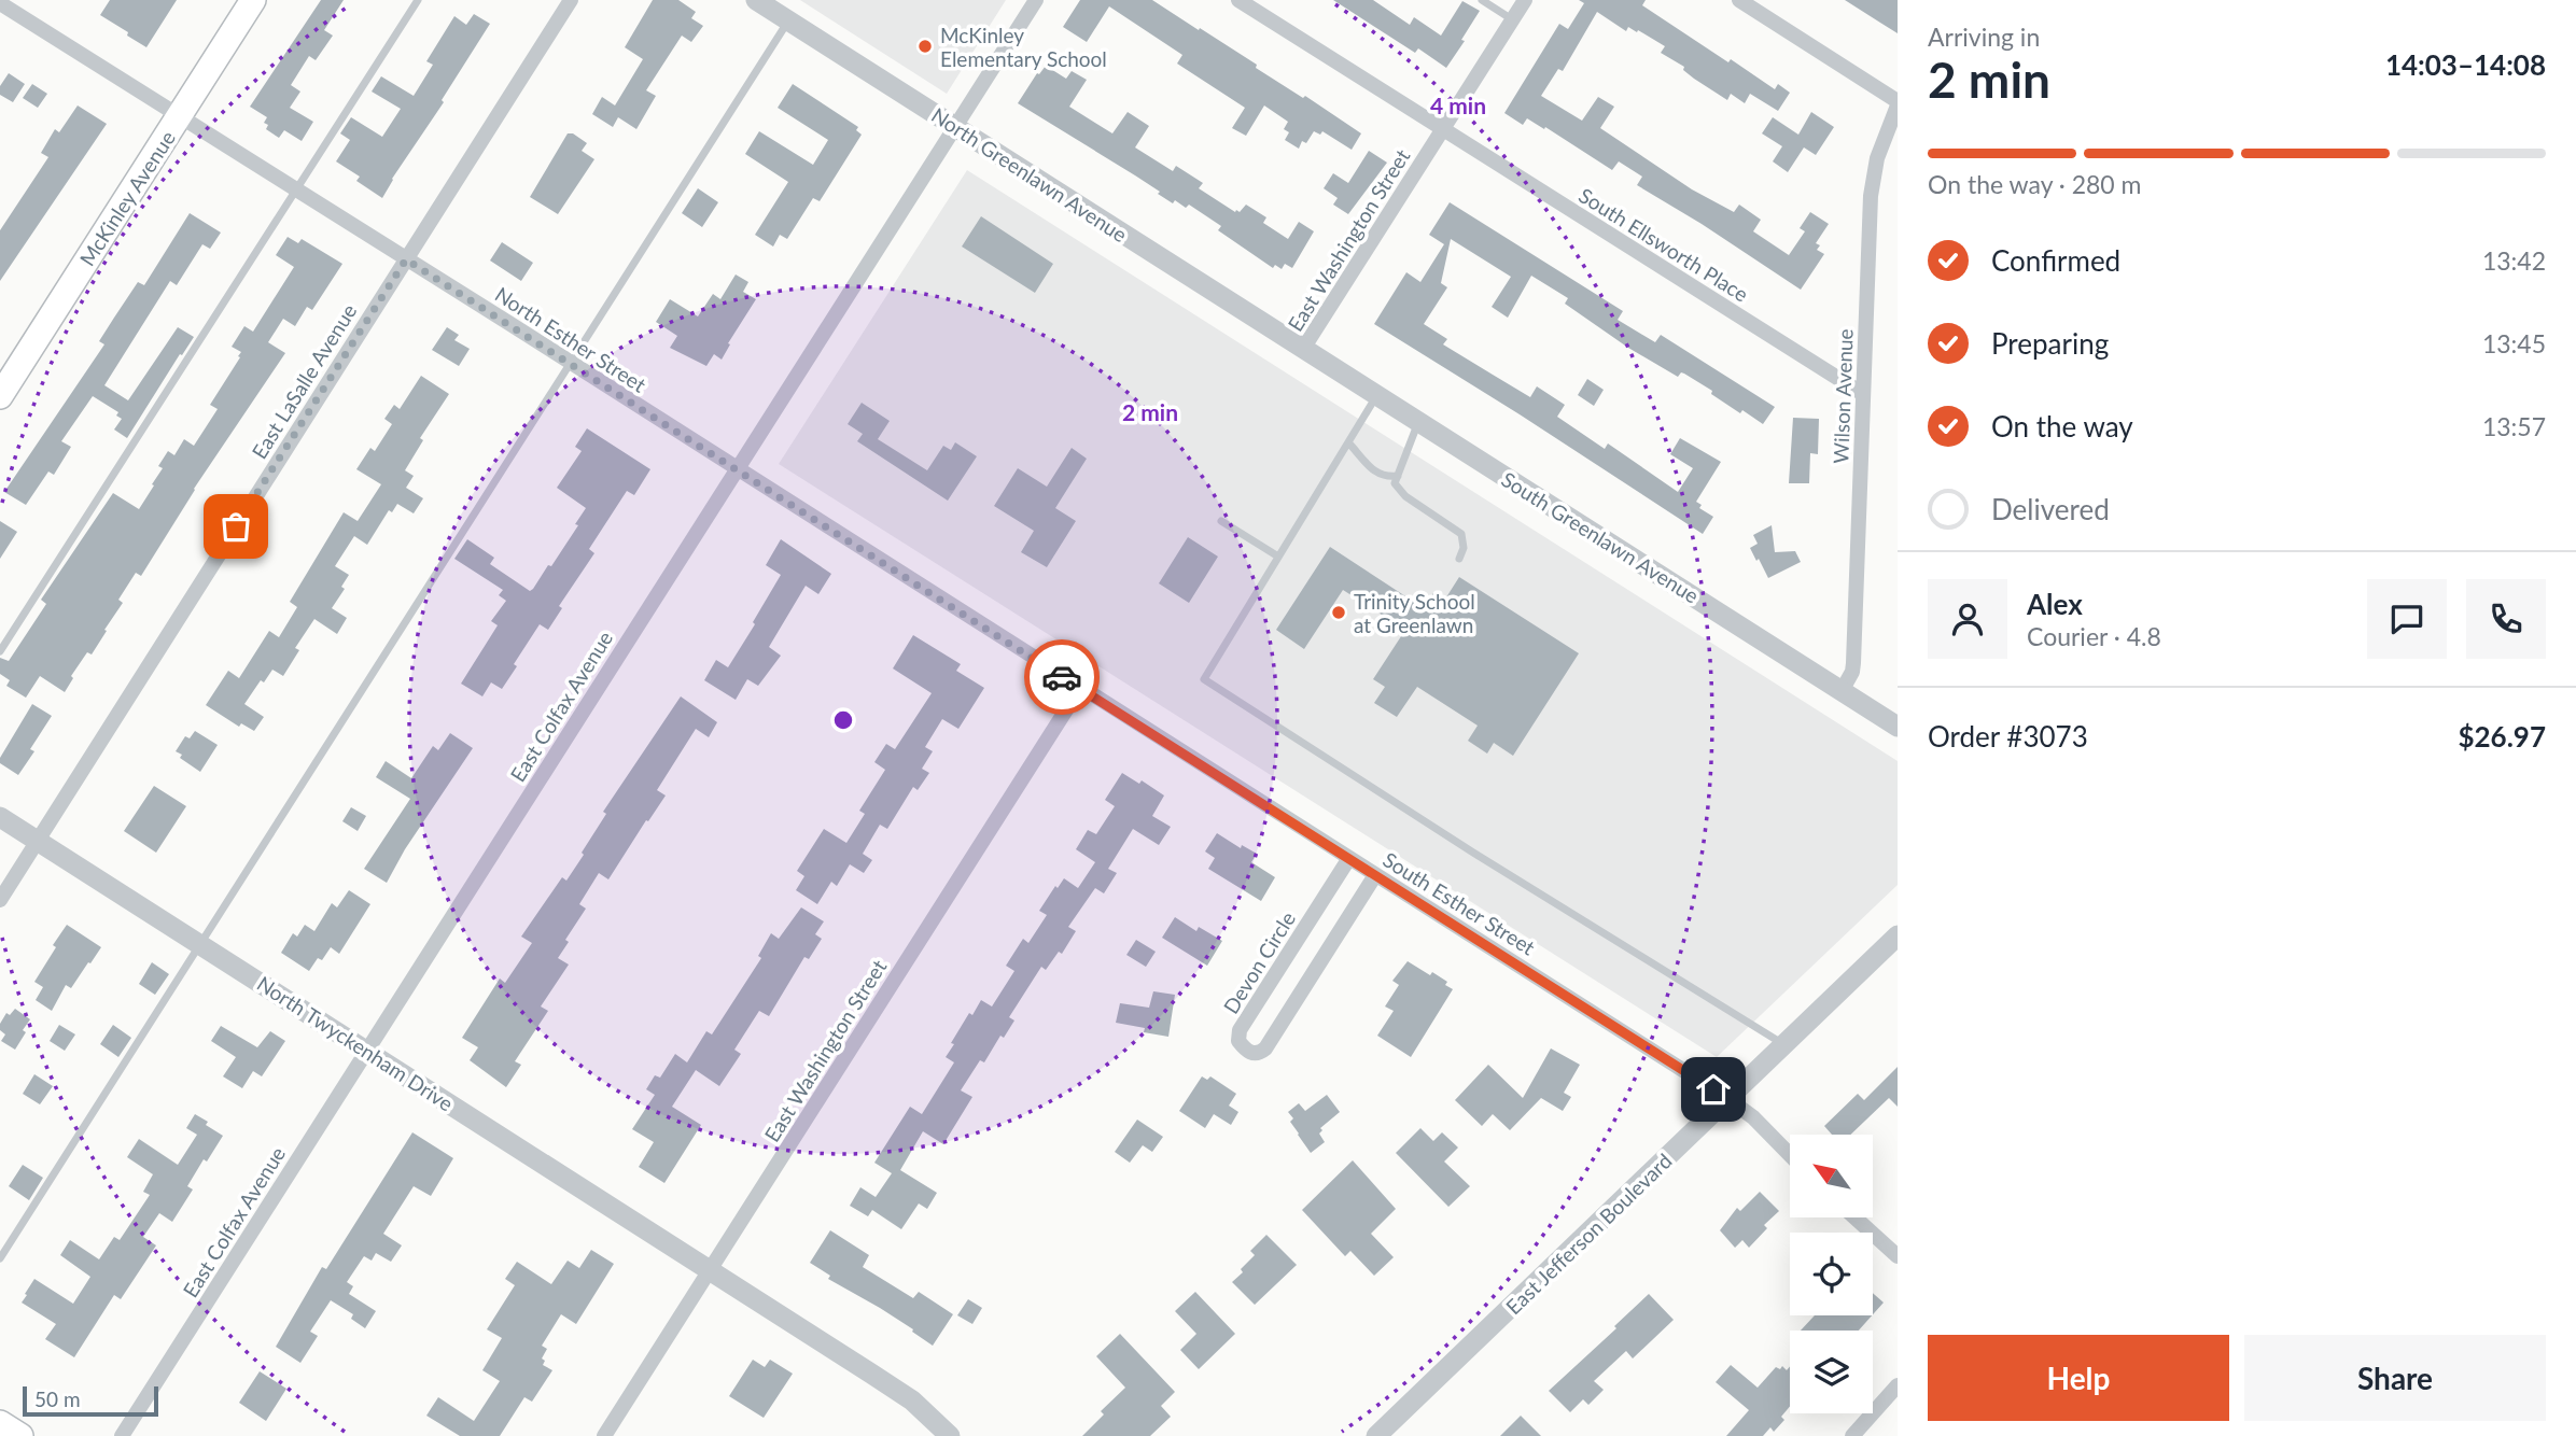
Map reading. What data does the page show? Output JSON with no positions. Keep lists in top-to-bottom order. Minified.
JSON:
{"streets":{"main road":["McKinley Avenue"],"street":["North Greenlawn Avenue","East Washington Street","South Ellsworth Place","North Esther Street","East LaSalle Avenue","Wilson Avenue","South Greenlawn Avenue","East Colfax Avenue","South Esther Street","Devon Circle","North Twyckenham Drive","East Jefferson Boulevard"]},"crossings":[["North Greenlawn Avenue","East Washington Street"],["North Greenlawn Avenue","South Greenlawn Avenue"],["North Greenlawn Avenue","East Colfax Avenue"],["McKinley Avenue","North Esther Street"],["East Washington Street","South Ellsworth Place"],["East Washington Street","North Esther Street"],["East Washington Street","South Greenlawn Avenue"],["East Washington Street","South Esther Street"],["East Washington Street","North Twyckenham Drive"],["South Ellsworth Place","Wilson Avenue"],["North Esther Street","East LaSalle Avenue"],["North Esther Street","East Colfax Avenue"],["North Esther Street","South Esther Street"],["East LaSalle Avenue","North Twyckenham Drive"],["Wilson Avenue","South Greenlawn Avenue"],["East Colfax Avenue","North Twyckenham Drive"],["South Esther Street","Devon Circle"],["South Esther Street","East Jefferson Boulevard"]],"places":["McKinley Elementary School","Trinity School at Greenlawn"],"scale_bar":"50 m","north":"top left","page":{"heading":["2 min","Arriving in","14:03–14:08"],"panel":["Alex","Courier · 4.8","Order #3073","$26.97"],"bar":"On the way · 280 m","list":[["Confirmed","13:42"],["Preparing","13:45"],["On the way","13:57"],"Delivered"],"buttons":["Help","Share"],"scale":"50 m"},"rings":["4 min","2 min"]}
